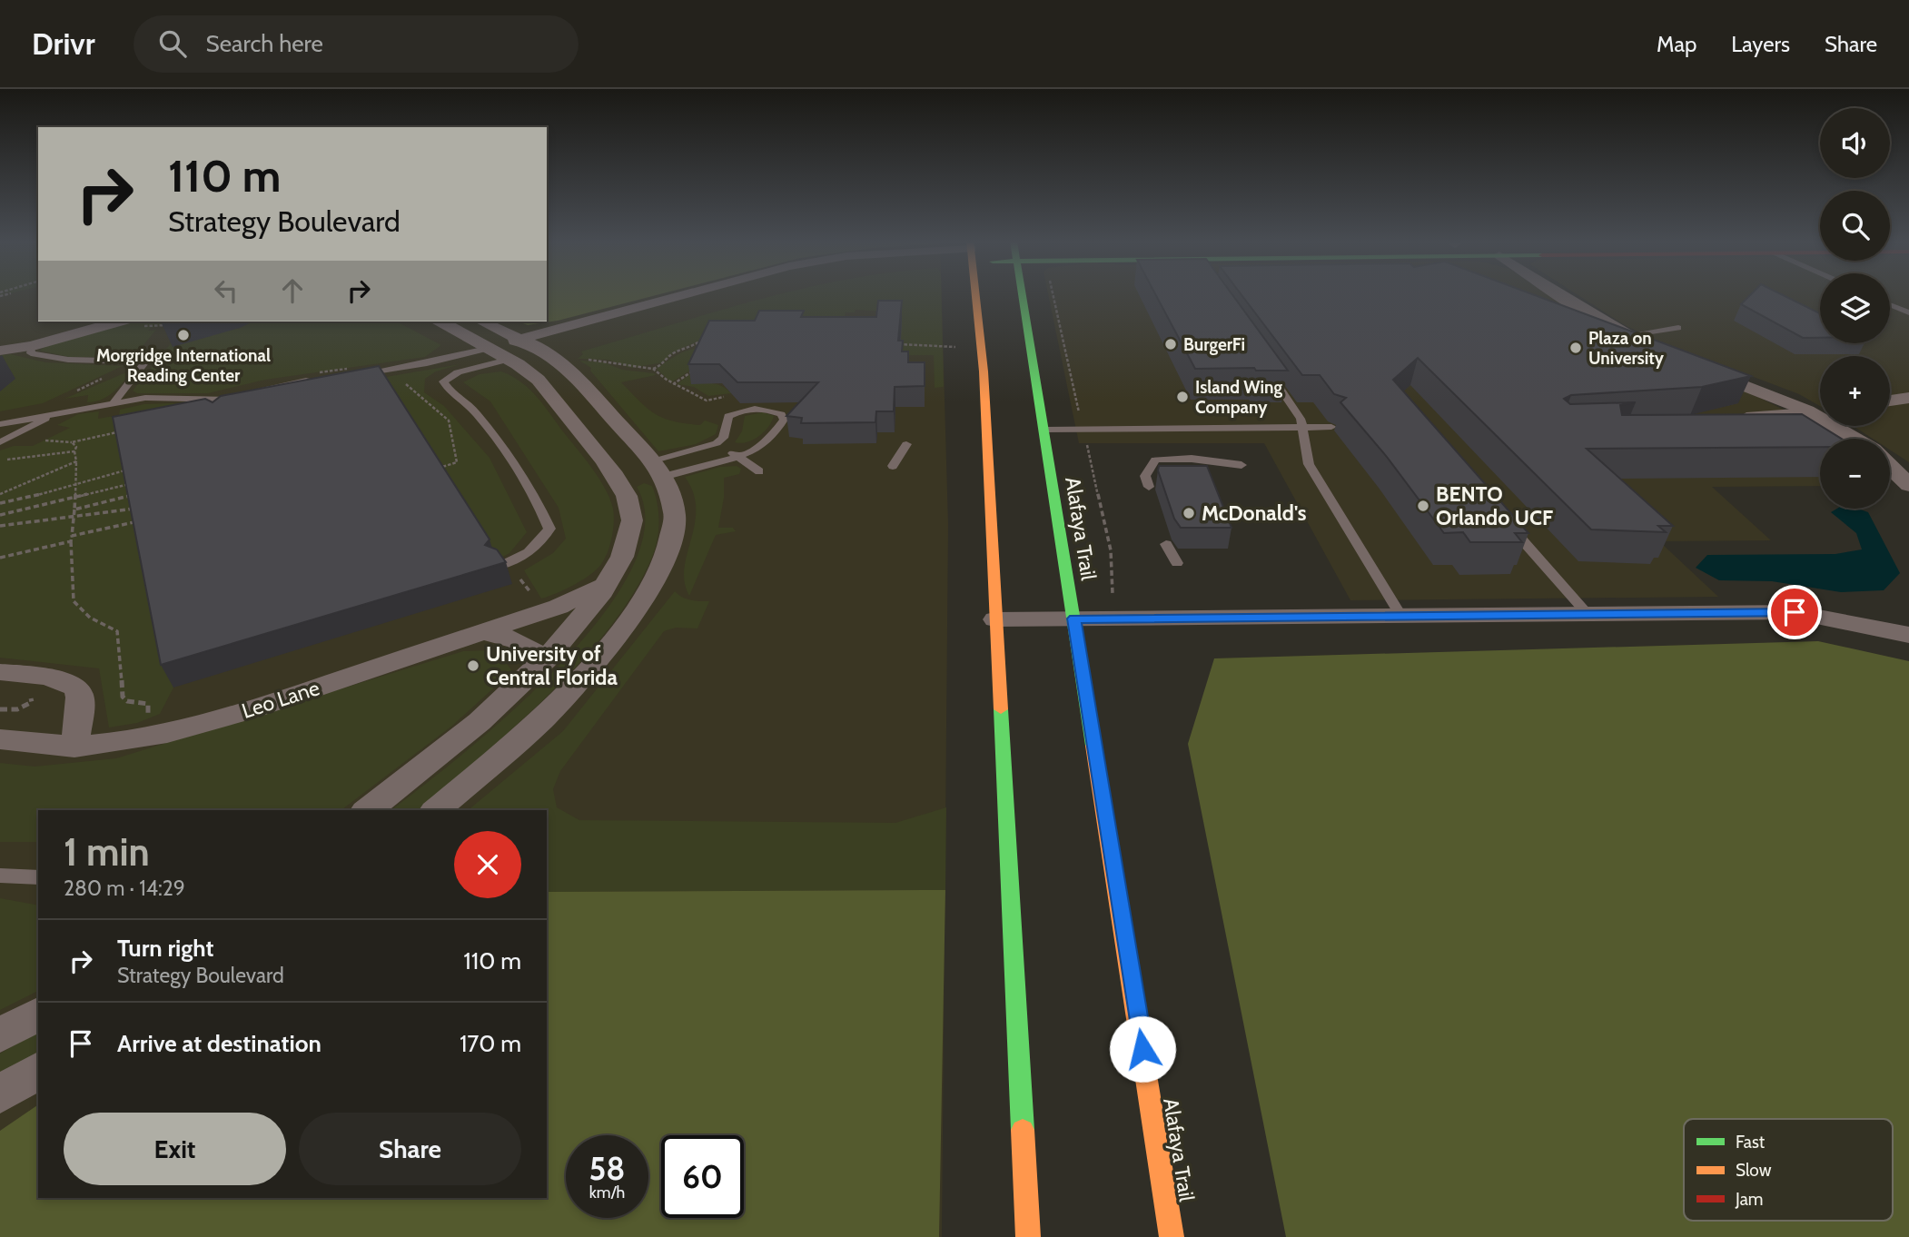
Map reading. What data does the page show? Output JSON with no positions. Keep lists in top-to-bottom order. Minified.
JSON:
{"streets":{"main road":["Alafaya Trail"],"street":["Leo Lane"]},"places":["Morgridge International Reading Center","BurgerFi","Plaza on University","Island Wing Company","BENTO Orlando UCF","McDonald's","University of Central Florida"],"legend":["Fast","Slow","Jam"],"page":{"header":"Drivr","search":"Search here","nav":["Map","Layers","Share"],"map_buttons":["+","−"],"turn":["110 m","Strategy Boulevard"],"heading":["1 min","280 m · 14:29"],"list":[{"name":"Turn right","note":"Strategy Boulevard","value":"110 m"},{"name":"Arrive at destination","value":"170 m"}],"buttons":["Exit","Share"],"speed":"58 km/h","limit":"60"}}
